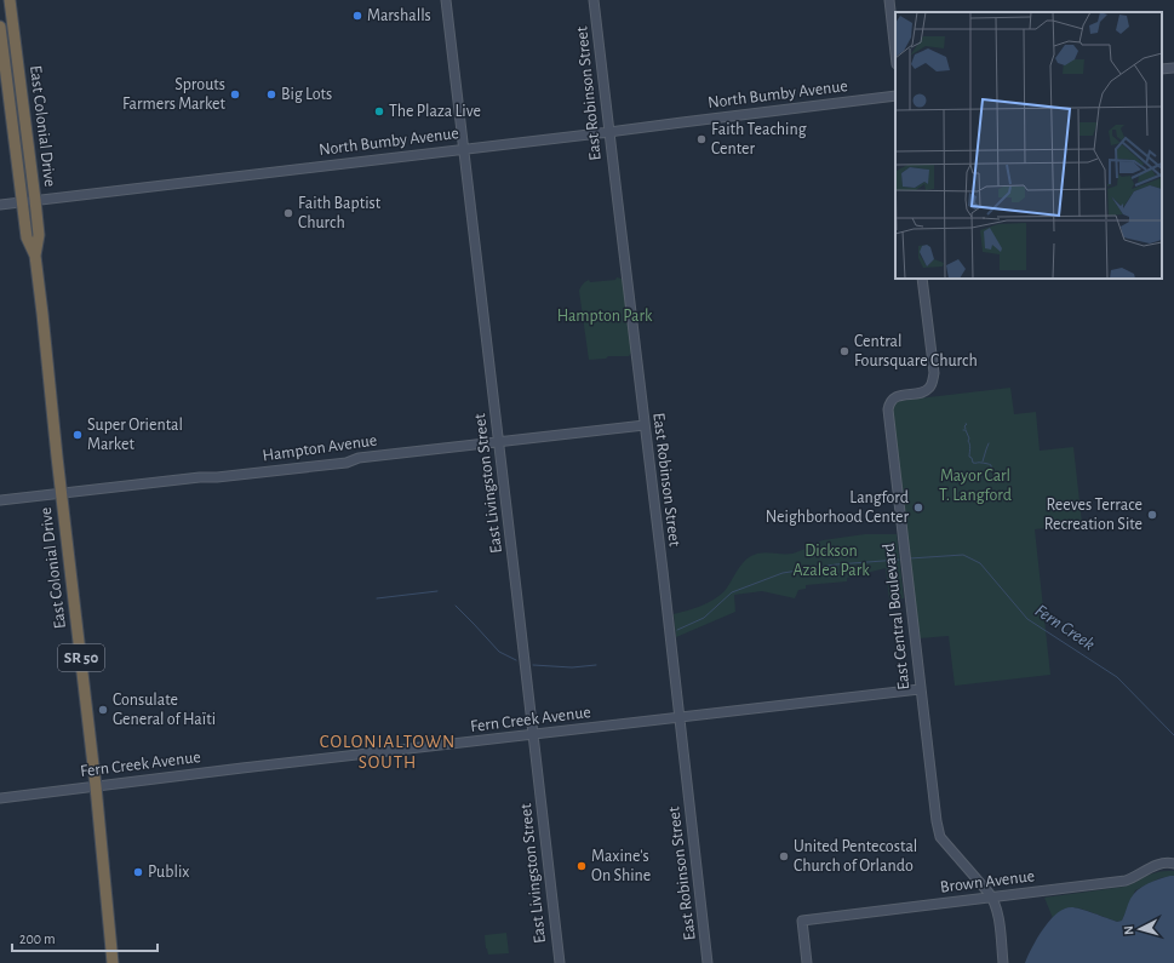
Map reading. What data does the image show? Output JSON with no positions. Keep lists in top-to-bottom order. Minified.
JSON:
{"streets":{"highway":["East Colonial Drive","SR 50"],"street":["East Robinson Street","North Bumby Avenue","Hampton Avenue","East Livingston Street","East Central Boulevard","Fern Creek Avenue","Brown Avenue"]},"crossings":[["East Robinson Street","North Bumby Avenue"],["East Robinson Street","Hampton Avenue"],["East Robinson Street","Fern Creek Avenue"],["North Bumby Avenue","East Colonial Drive"],["North Bumby Avenue","East Livingston Street"],["East Colonial Drive","Hampton Avenue"],["East Colonial Drive","Fern Creek Avenue"],["Hampton Avenue","East Livingston Street"],["East Livingston Street","Fern Creek Avenue"],["East Central Boulevard","Fern Creek Avenue"],["East Central Boulevard","Brown Avenue"]],"districts":["COLONIALTOWN SOUTH"],"water":["Fern Creek"],"parks":["Hampton Park","Mayor Carl T. Langford","Dickson Azalea Park"],"places":["Marshalls","Sprouts Farmers Market","Big Lots","The Plaza Live","Faith Teaching Center","Faith Baptist Church","Central Foursquare Church","Super Oriental Market","Langford Neighborhood Center","Reeves Terrace Recreation Site","Consulate General of Haïti","United Pentecostal Church of Orlando","Maxine's On Shine","Publix"],"scale_bar":"200 m","north":"left"}
